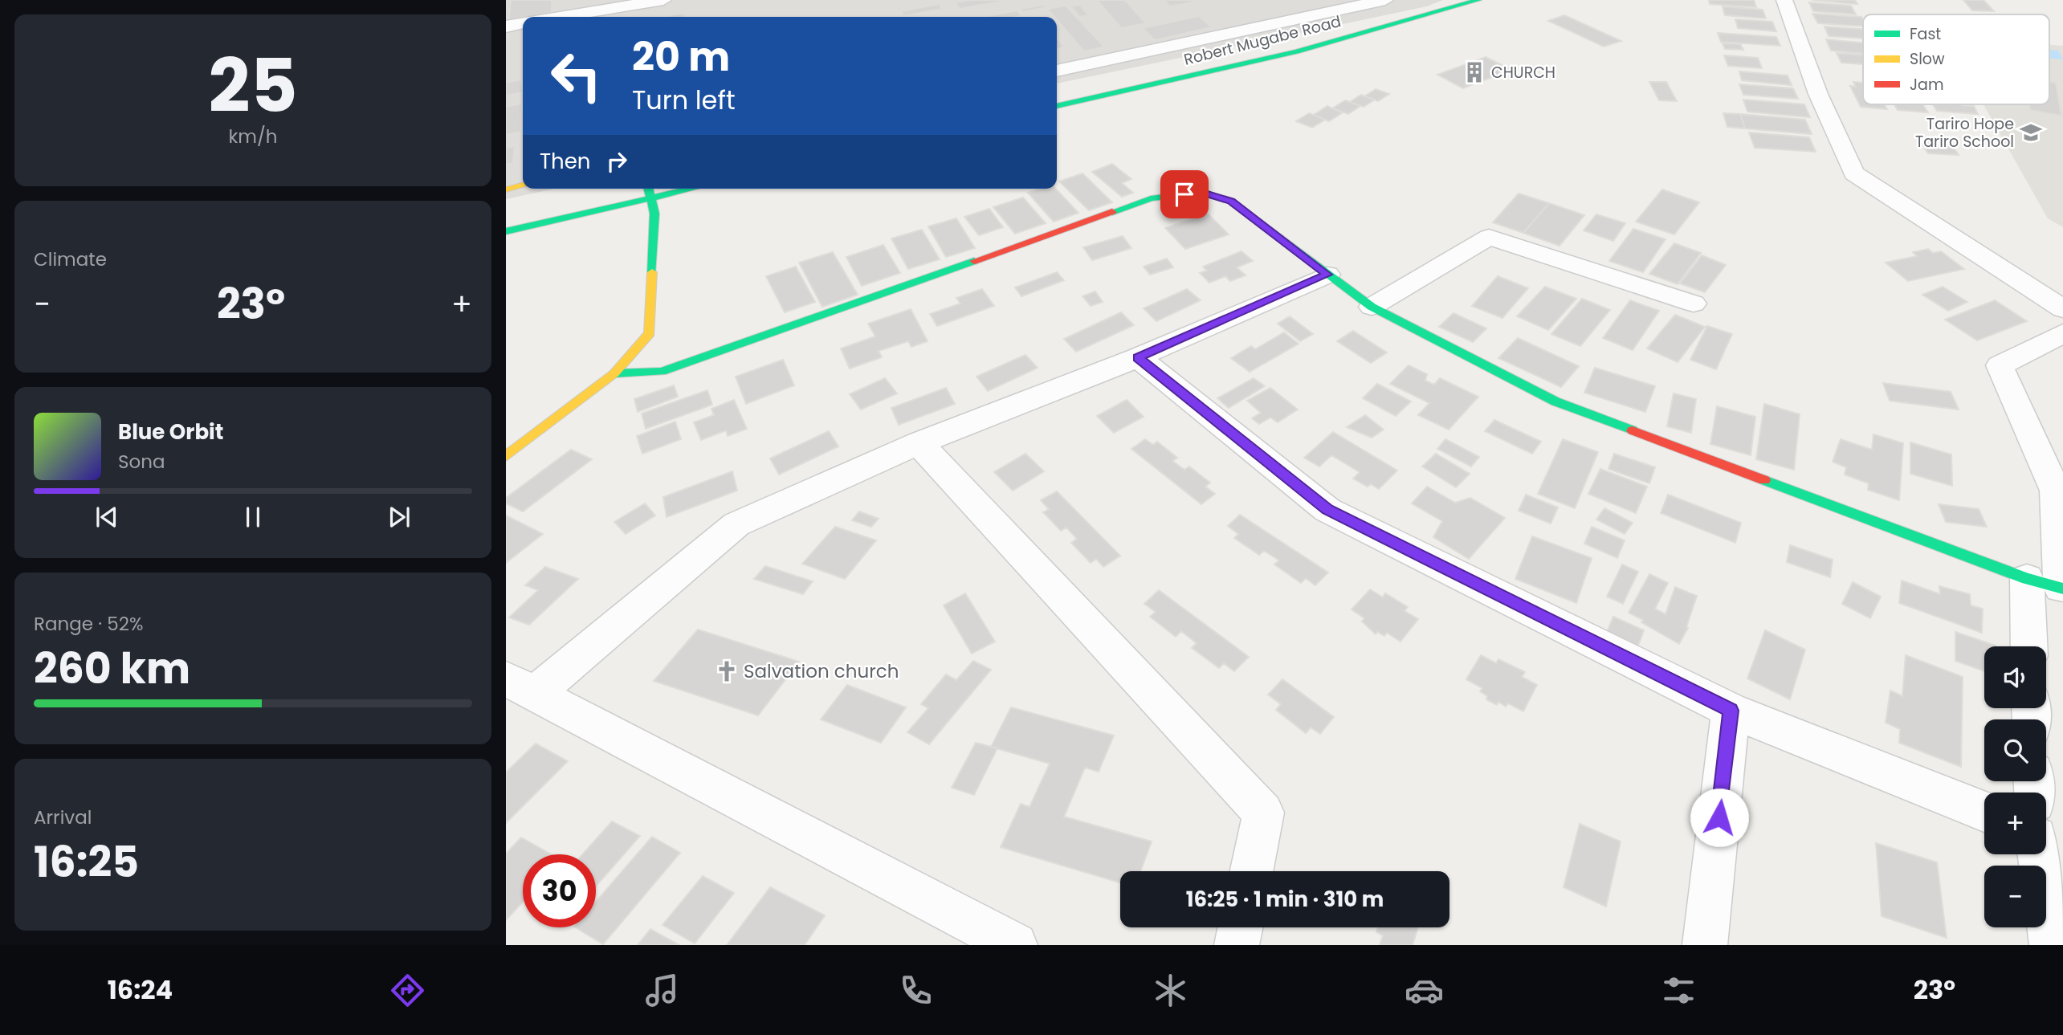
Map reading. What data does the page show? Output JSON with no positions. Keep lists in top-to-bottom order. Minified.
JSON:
{"streets":{"street":["Robert Mugabe Road"]},"places":{"building":["CHURCH"],"school or university":["Tariro Hope Tariro School"],"church":["Salvation church"]},"legend":["Fast","Slow","Jam"],"page":{"tile":[["25","km/h"],"Climate",["Range · 52%","260 km"],["Arrival","16:25"]],"turn":["20 m","Turn left"],"then":"Then","heat":["−","23°","+"],"song":["Blue Orbit","Sona"],"map_buttons":["+","−"],"limit":"30","trip":"16:25 · 1 min · 310 m","tabs":["16:24","23°"]}}
